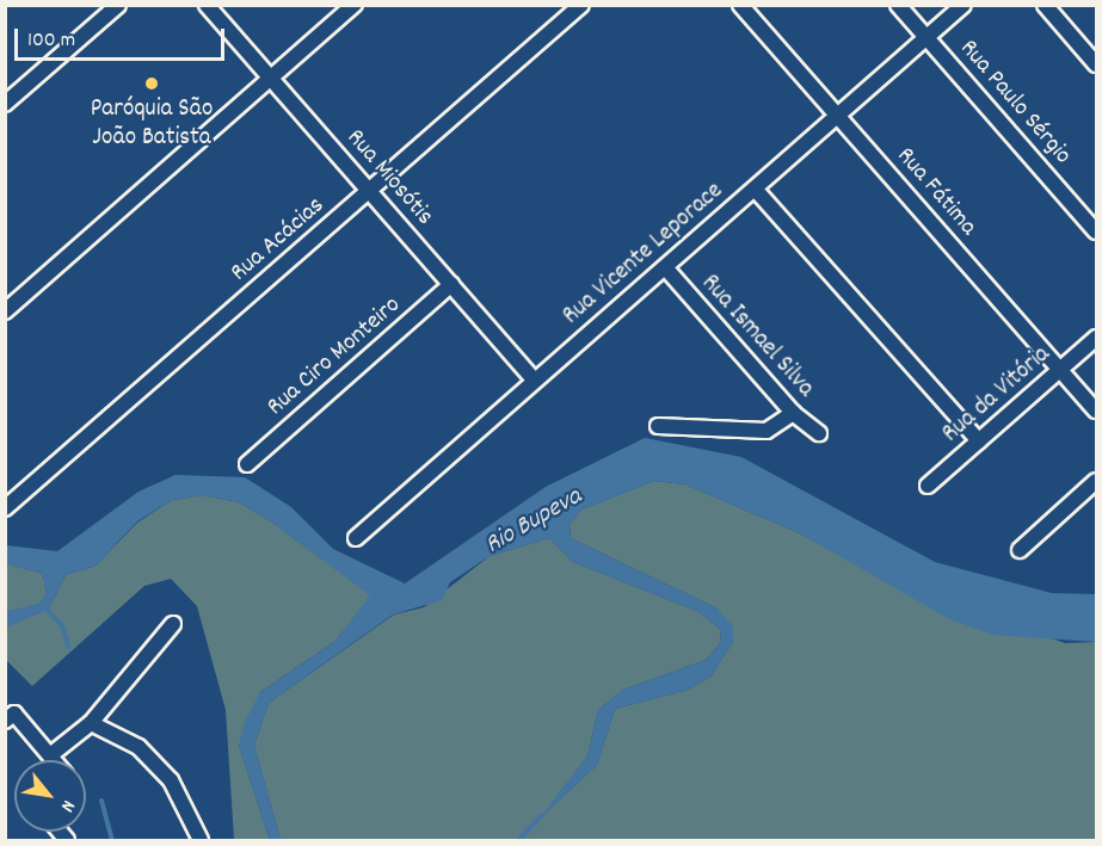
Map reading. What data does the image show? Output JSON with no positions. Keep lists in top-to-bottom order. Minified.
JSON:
{"streets":{"street":["Rua Paulo Sérgio","Rua Miosótis","Rua Fátima","Rua Acácias","Rua Vicente Leporace","Rua Ismael Silva","Rua Ciro Monteiro","Rua da Vitória"]},"crossings":[["Rua Paulo Sérgio","Rua Vicente Leporace"],["Rua Miosótis","Rua Acácias"],["Rua Miosótis","Rua Vicente Leporace"],["Rua Miosótis","Rua Ciro Monteiro"],["Rua Fátima","Rua Vicente Leporace"],["Rua Fátima","Rua da Vitória"],["Rua Vicente Leporace","Rua Ismael Silva"]],"water":["Rio Bupeva"],"places":["Paróquia São João Batista"],"scale_bar":"100 m","north":"bottom right"}
